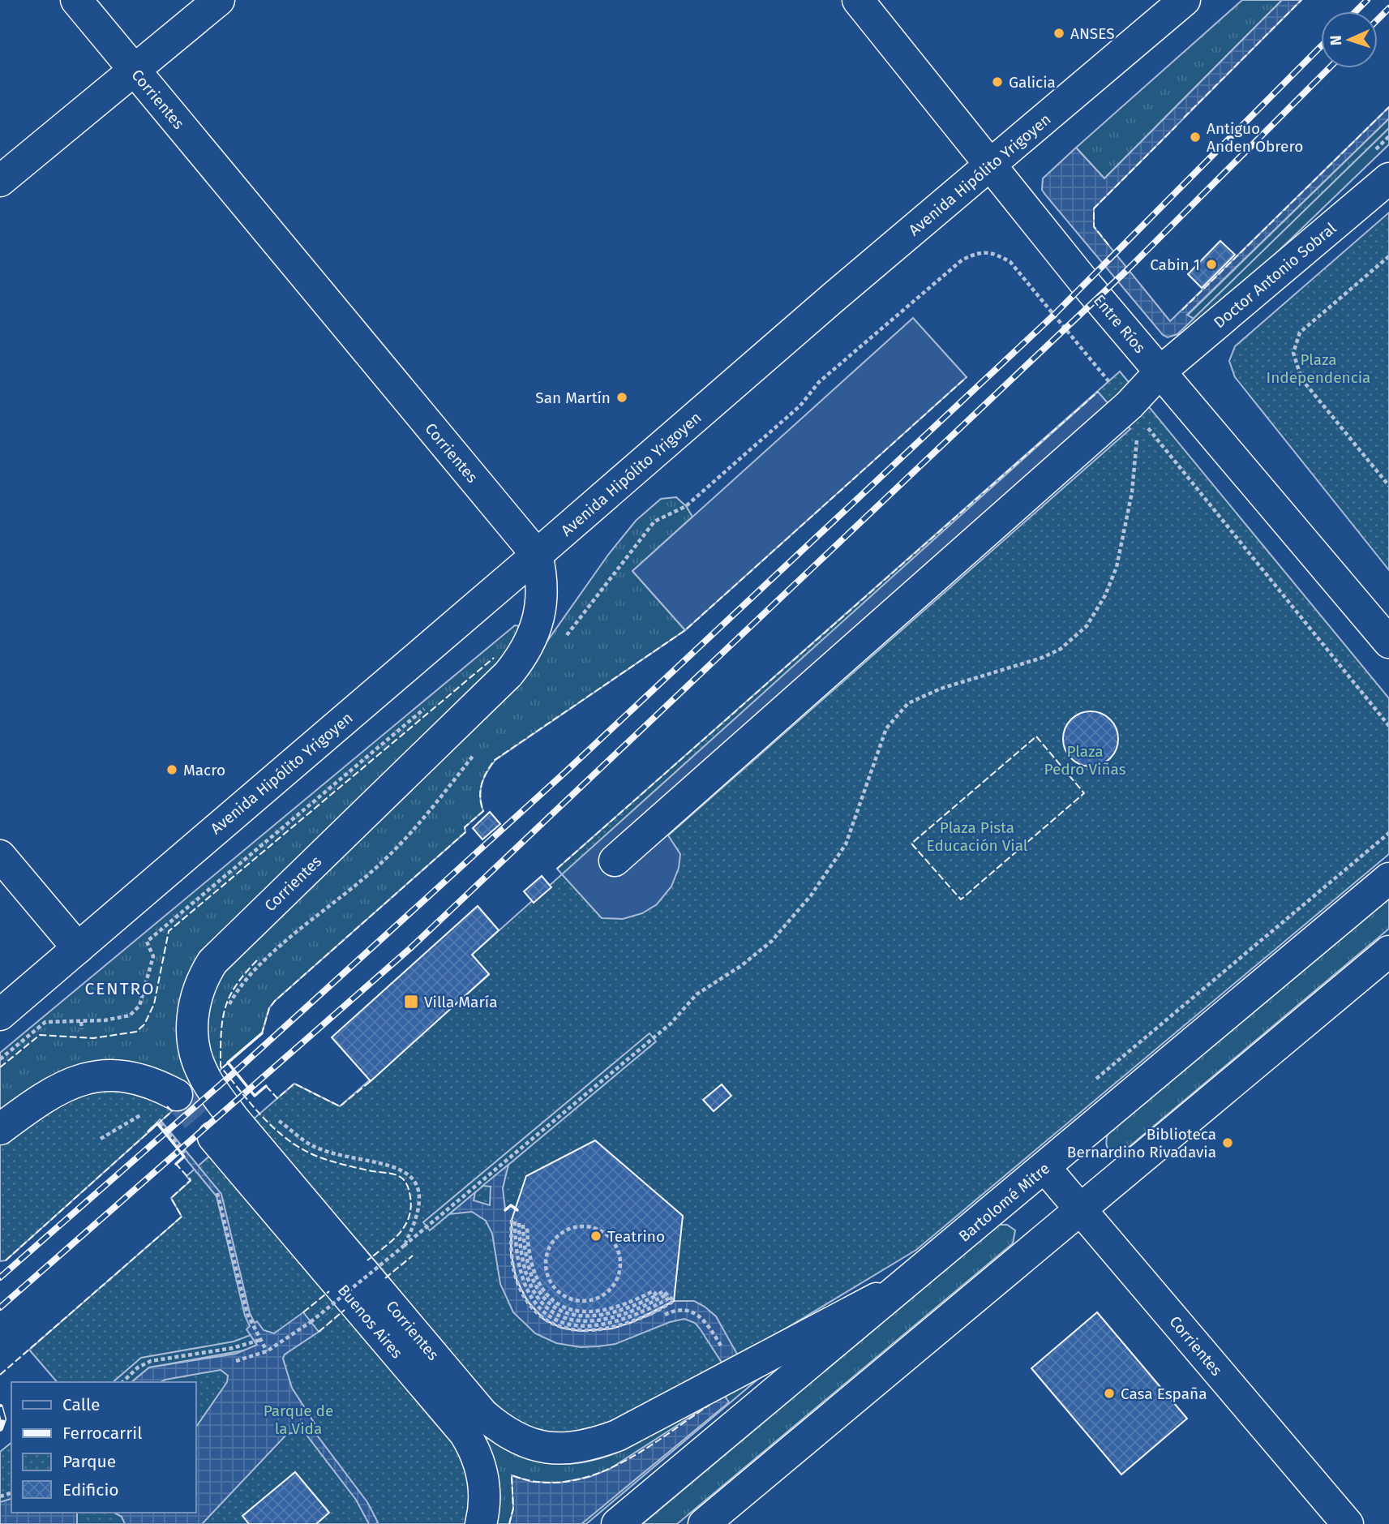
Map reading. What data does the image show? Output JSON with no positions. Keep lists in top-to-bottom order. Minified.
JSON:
{"streets":{"street":["Corrientes","Avenida Hipólito Yrigoyen","Doctor Antonio Sobral","Entre Ríos","Bartolomé Mitre","Buenos Aires"]},"crossings":[["Corrientes","Avenida Hipólito Yrigoyen"],["Corrientes","Bartolomé Mitre"],["Avenida Hipólito Yrigoyen","Entre Ríos"],["Doctor Antonio Sobral","Entre Ríos"]],"districts":["CENTRO"],"parks":["Plaza Independencia","Plaza Pedro Viñas","Plaza Pista Educación Vial","Parque de la Vida"],"places":{"other":["ANSES","Galicia","Antiguo Anden Obrero","Cabin 1","San Martín","Macro","Biblioteca Bernardino Rivadavia","Teatrino","Casa España"],"transit":["Villa María"]},"legend":["Calle","Ferrocarril","Parque","Edificio"],"north":"left"}
